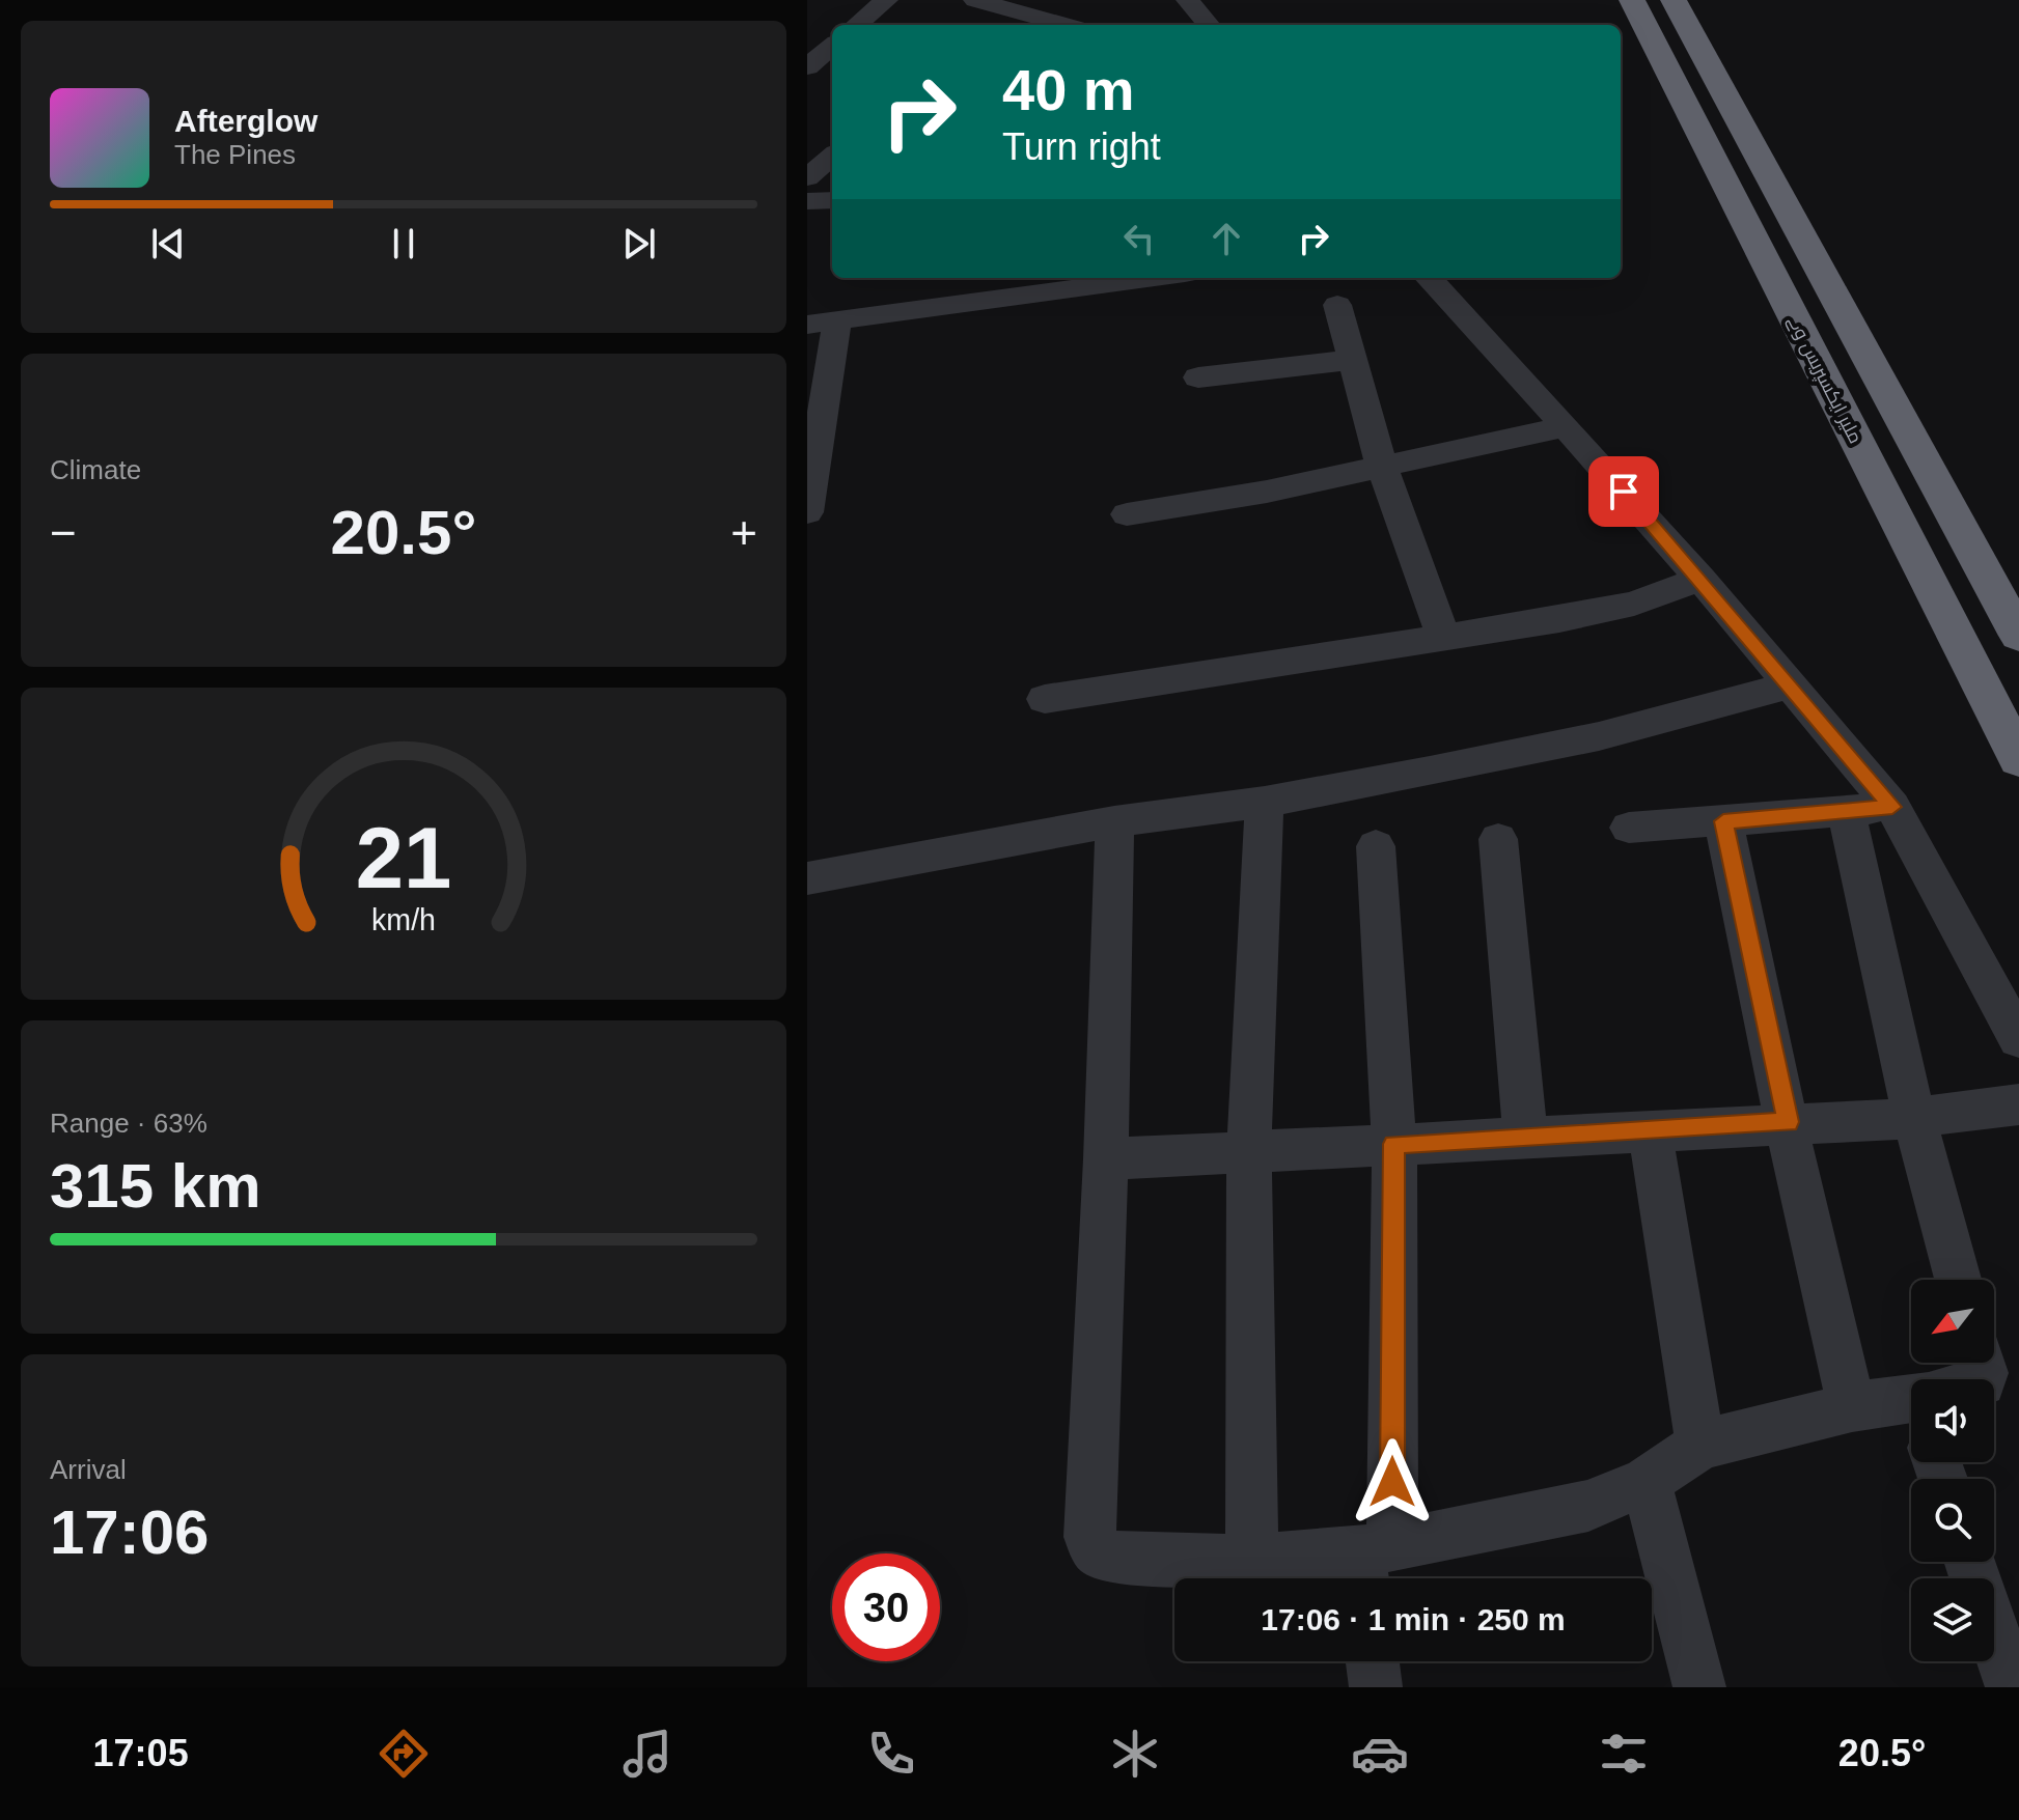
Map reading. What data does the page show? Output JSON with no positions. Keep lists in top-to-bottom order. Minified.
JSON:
{"streets":{"highway":["ملیر ایکسپریس وے"]},"north":"bottom left","page":{"turn":["40 m","Turn right"],"song":["Afterglow","The Pines"],"tile":["Climate",["Range · 63%","315 km"],["Arrival","17:06"]],"heat":["−","20.5°","+"],"limit":"30","trip":"17:06 · 1 min · 250 m","tabs":["17:05","20.5°"],"gauge":["21","km/h"]}}
